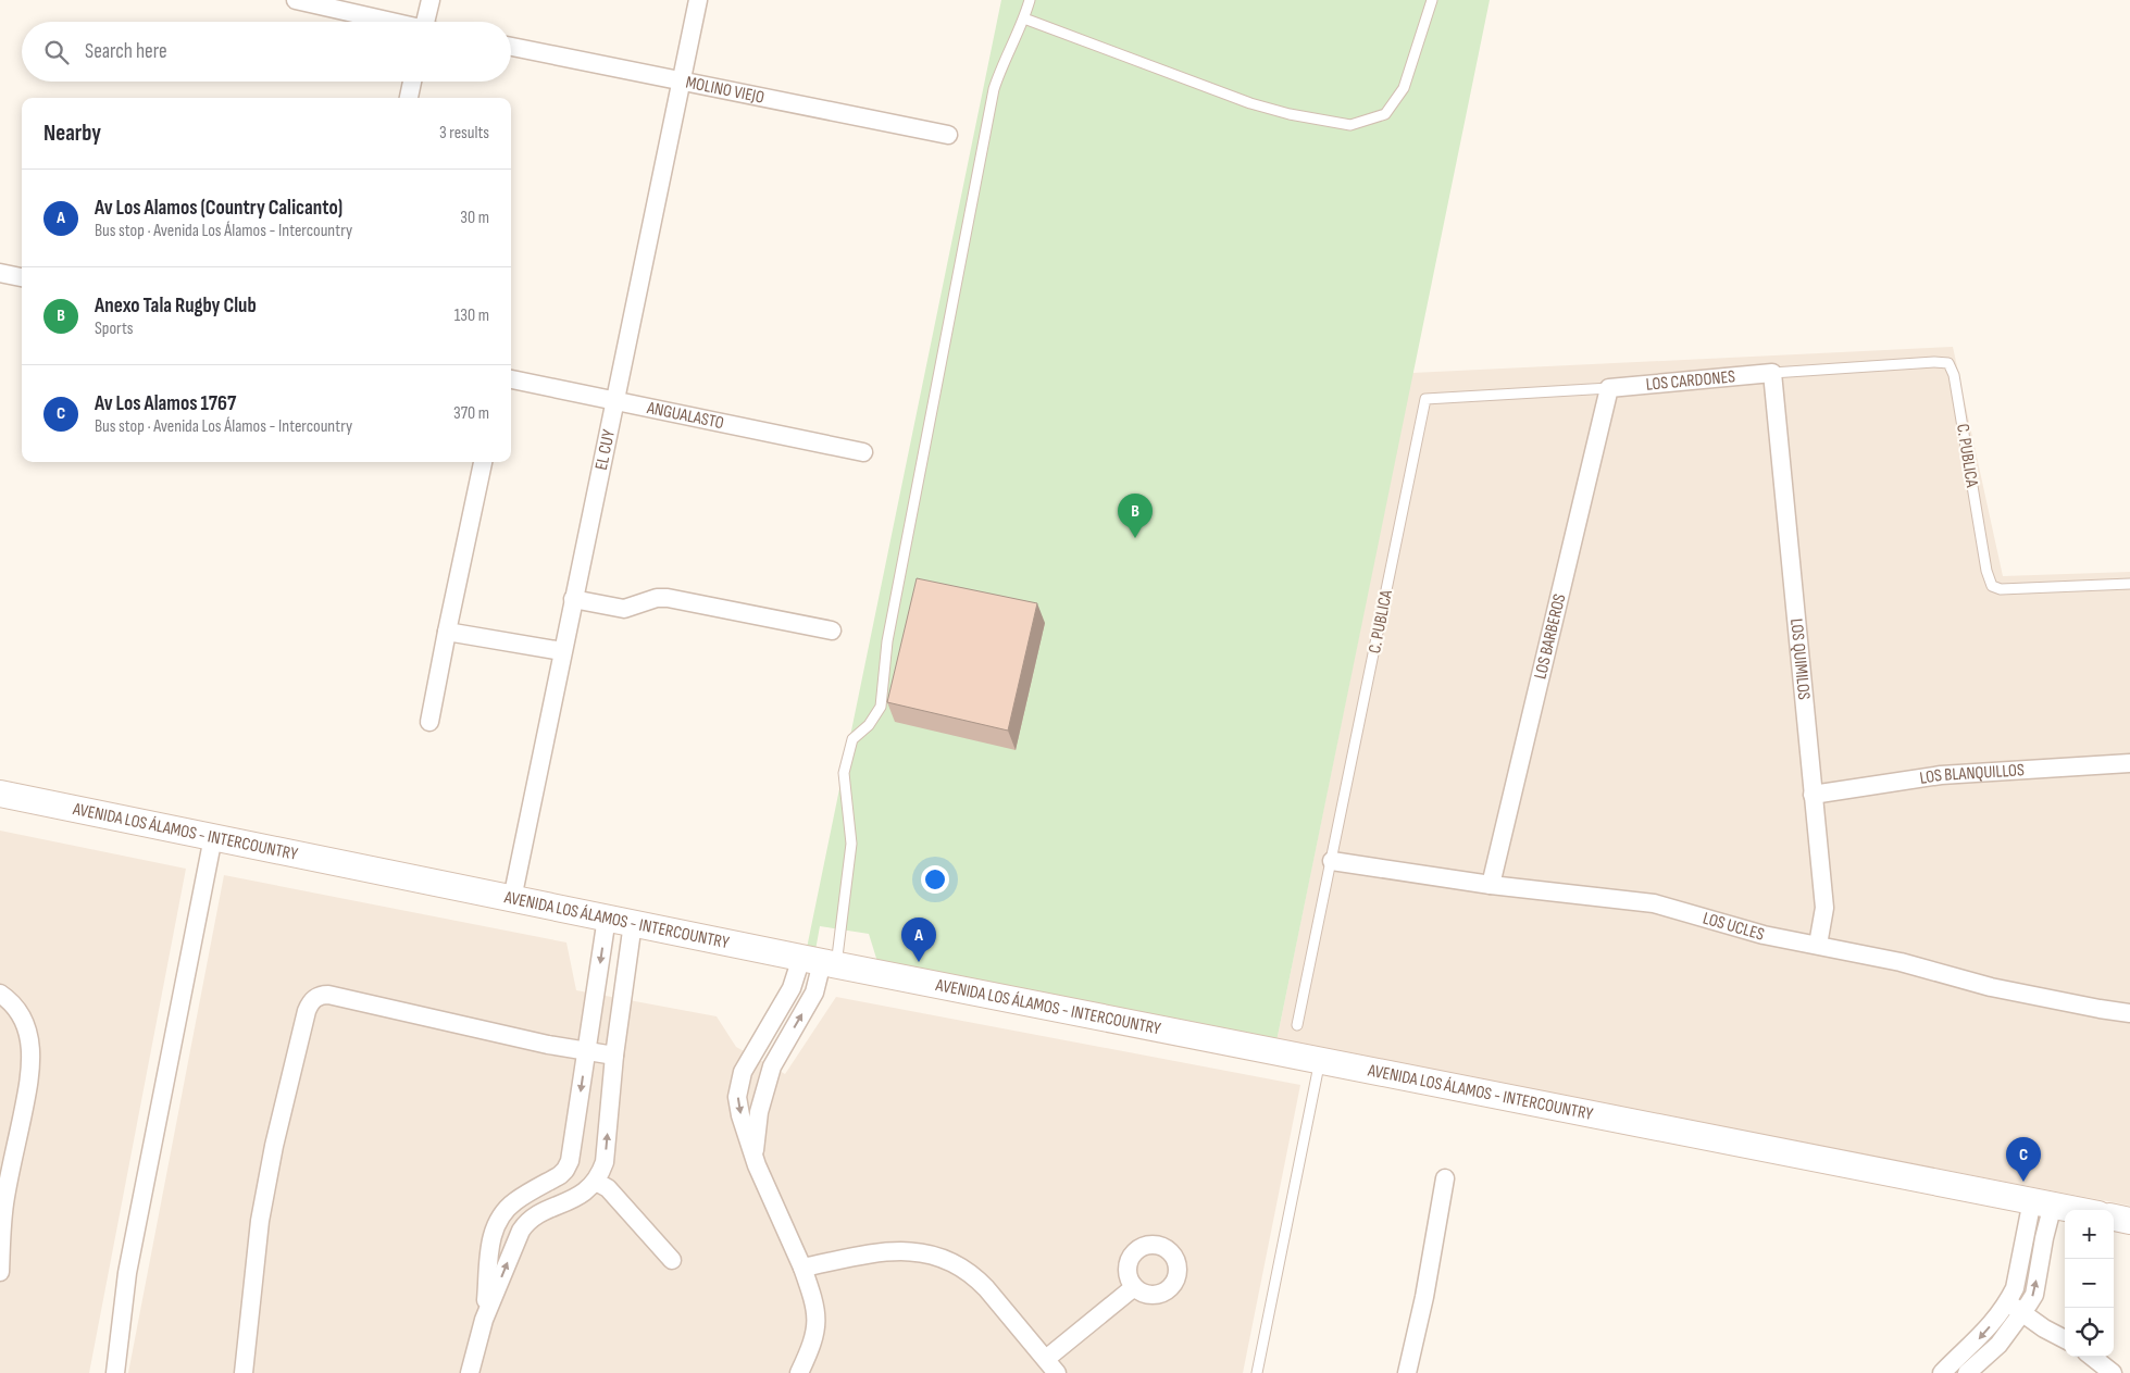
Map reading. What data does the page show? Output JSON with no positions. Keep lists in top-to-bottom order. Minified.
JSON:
{"streets":{"main road":["AVENIDA LOS ÁLAMOS - INTERCOUNTRY"],"street":["MOLINO VIEJO","LOS CARDONES","ANGUALASTO","EL CUY","LOS BARBEROS","LOS QUIMILOS","LOS BLANQUILLOS","LOS UCLES"],"lane":["C. PUBLICA"]},"crossings":[["MOLINO VIEJO","EL CUY"],["LOS CARDONES","C. PUBLICA"],["LOS CARDONES","LOS BARBEROS"],["LOS CARDONES","LOS QUIMILOS"],["ANGUALASTO","EL CUY"],["EL CUY","AVENIDA LOS ÁLAMOS - INTERCOUNTRY"],["C. PUBLICA","LOS BARBEROS"],["C. PUBLICA","LOS QUIMILOS"],["C. PUBLICA","LOS UCLES"],["LOS BARBEROS","LOS UCLES"],["LOS QUIMILOS","LOS BLANQUILLOS"],["LOS QUIMILOS","LOS UCLES"]],"page":{"search":"Search here","heading":["Nearby","3 results"],"list":[{"mark":"A","name":"Av Los Alamos (Country Calicanto)","note":"Bus stop · Avenida Los Álamos - Intercountry","value":"30 m"},{"mark":"B","name":"Anexo Tala Rugby Club","note":"Sports","value":"130 m"},{"mark":"C","name":"Av Los Alamos 1767","note":"Bus stop · Avenida Los Álamos - Intercountry","value":"370 m"}],"pins":["B","A","C"],"map_buttons":["+","−"]}}
